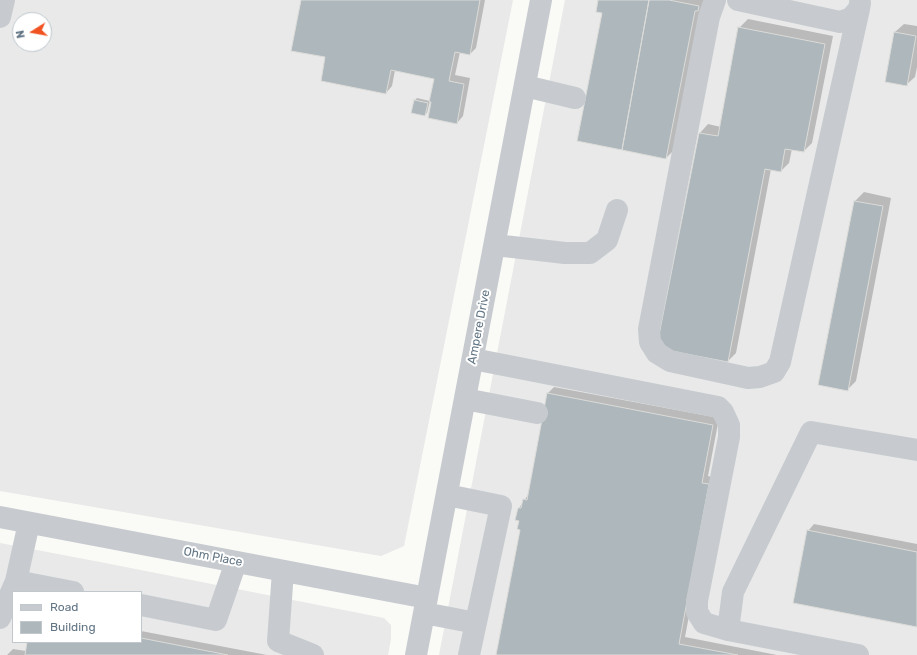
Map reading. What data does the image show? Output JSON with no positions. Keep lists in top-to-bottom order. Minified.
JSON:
{"streets":{"street":["Ampere Drive","Ohm Place"]},"crossings":[["Ampere Drive","Ohm Place"]],"legend":["Road","Building"],"north":"left"}
